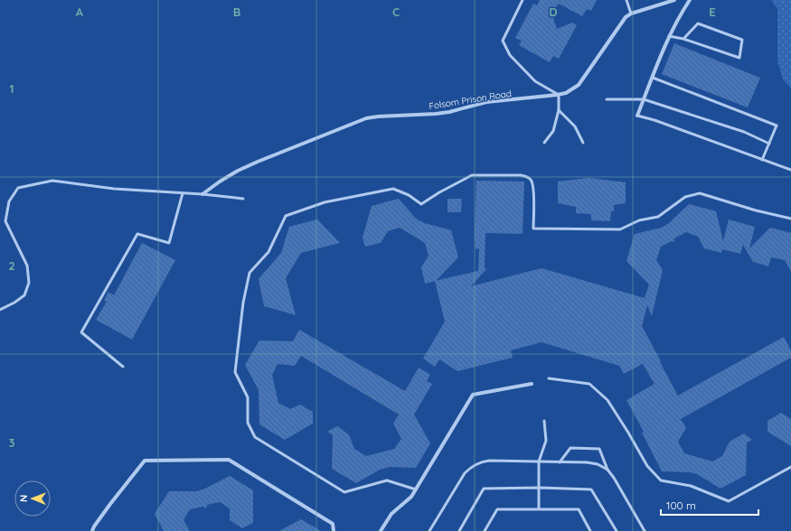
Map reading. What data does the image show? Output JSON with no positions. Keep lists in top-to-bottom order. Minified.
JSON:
{"streets":{"street":["Folsom Prison Road"]},"scale_bar":"100 m","north":"left","grid":{"columns":["A","B","C","D","E"],"rows":["1","2","3"]}}
